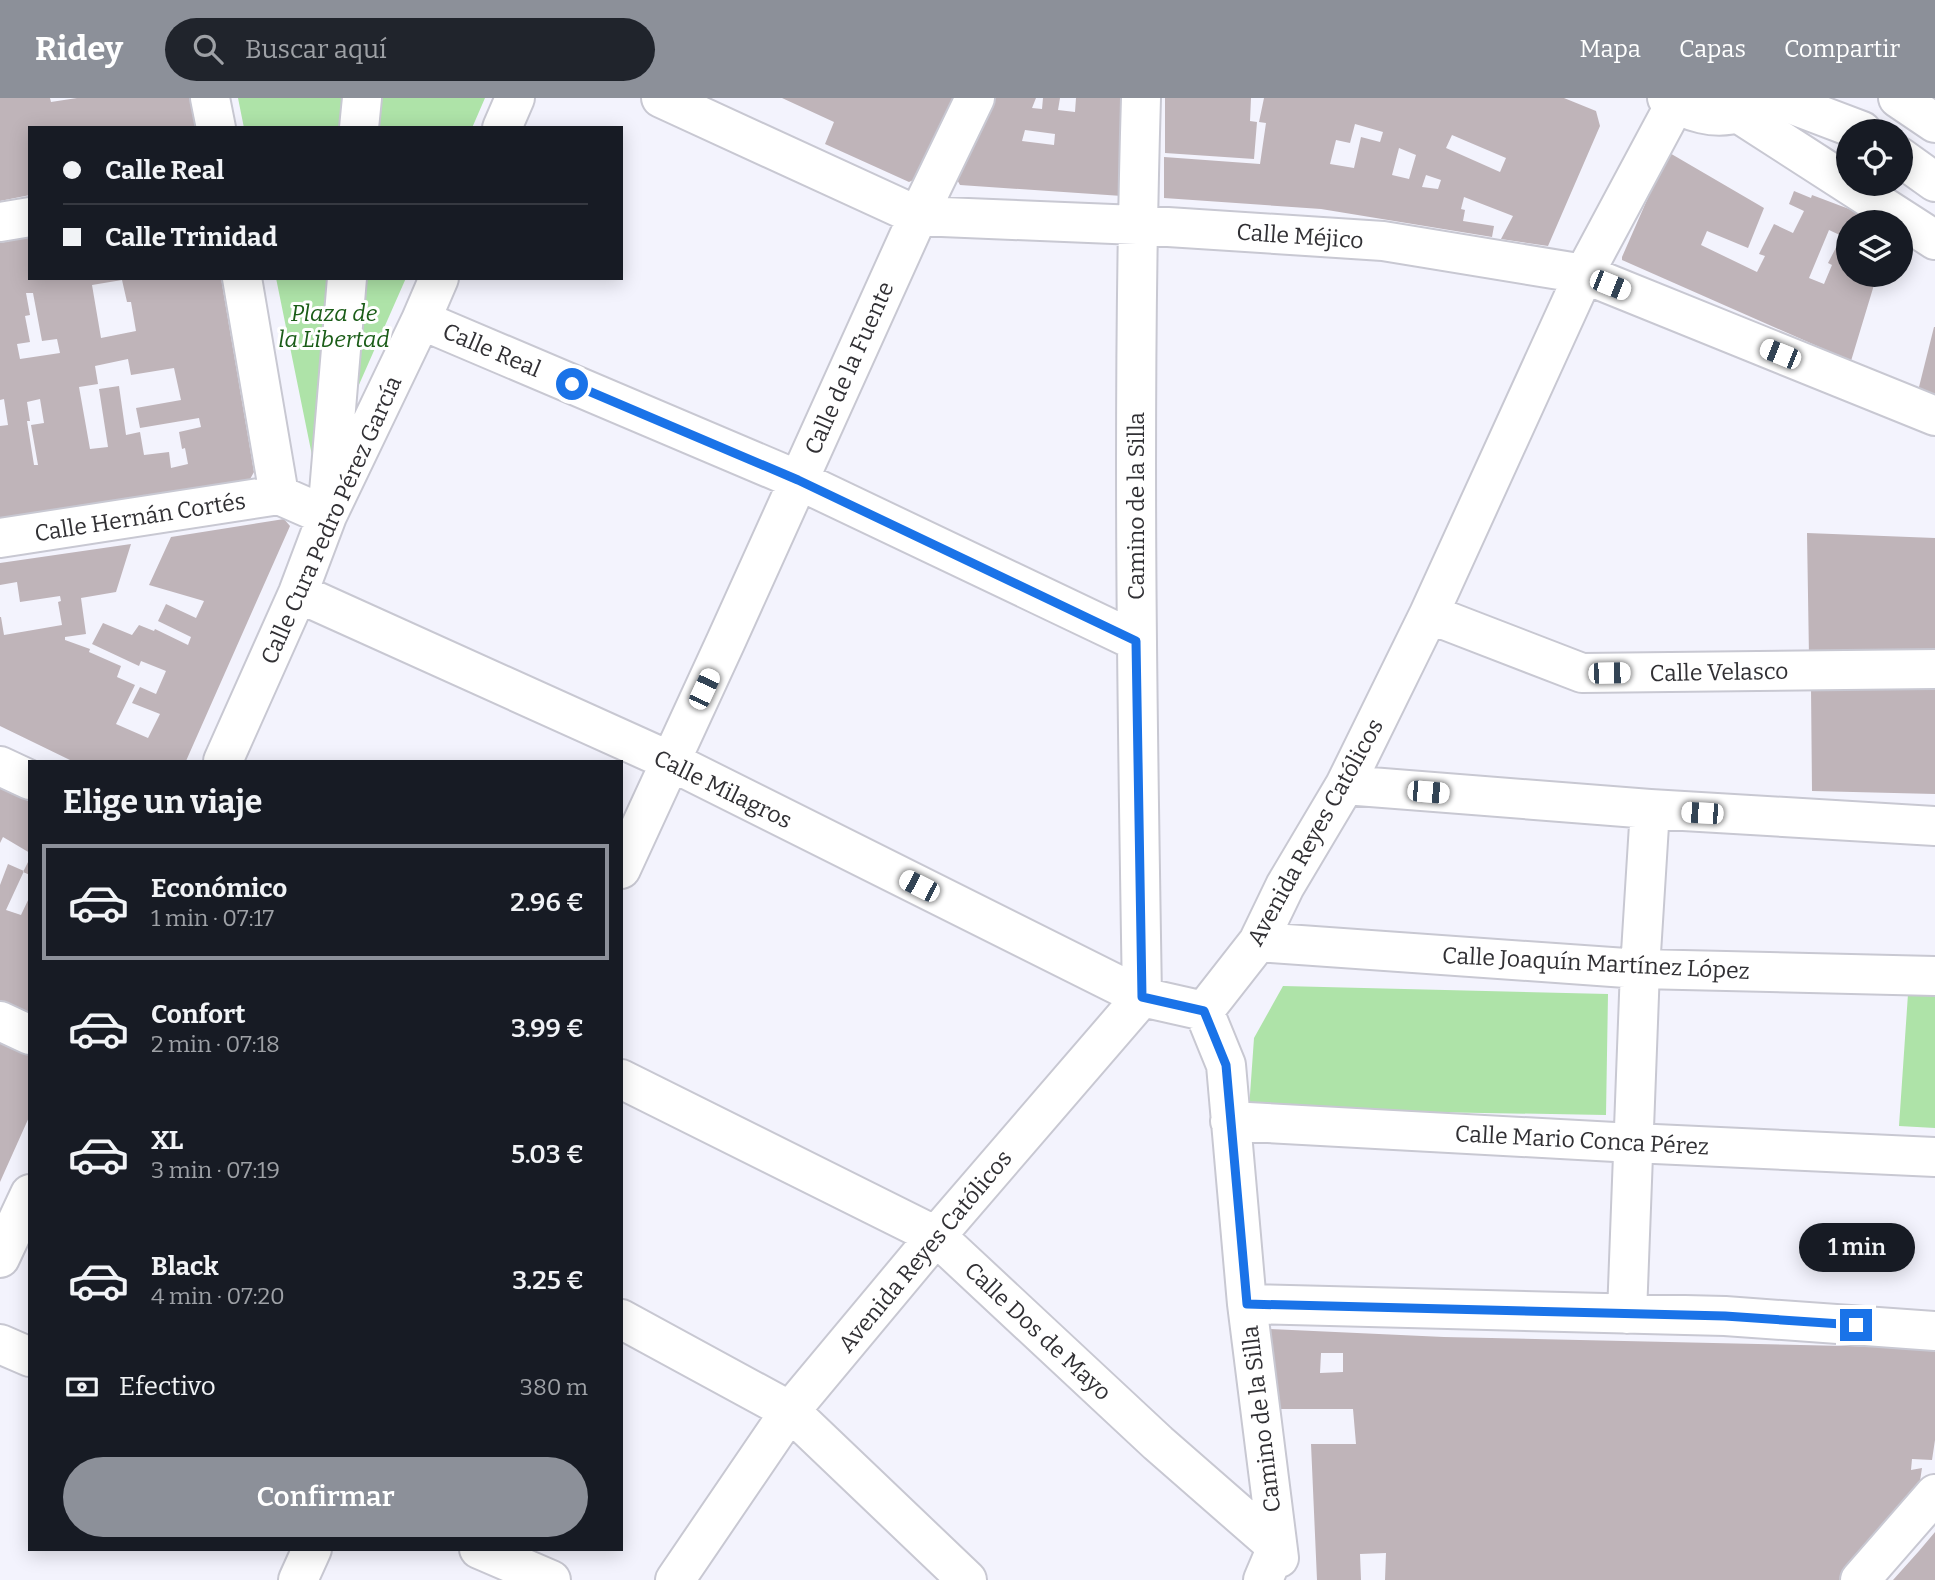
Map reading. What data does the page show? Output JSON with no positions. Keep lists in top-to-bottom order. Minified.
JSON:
{"streets":{"street":["Calle Méjico","Calle Real","Calle de la Fuente","Camino de la Silla","Calle Hernán Cortés","Calle Cura Pedro Pérez García","Calle Velasco","Calle Milagros","Avenida Reyes Católicos","Calle Joaquín Martínez López","Calle Mario Conca Pérez","Calle Dos de Mayo"]},"crossings":[["Calle Méjico","Calle de la Fuente"],["Calle Méjico","Camino de la Silla"],["Calle Méjico","Avenida Reyes Católicos"],["Calle Real","Calle de la Fuente"],["Calle Real","Camino de la Silla"],["Calle Real","Calle Cura Pedro Pérez García"],["Calle de la Fuente","Calle Milagros"],["Camino de la Silla","Calle Milagros"],["Camino de la Silla","Avenida Reyes Católicos"],["Camino de la Silla","Calle Mario Conca Pérez"],["Camino de la Silla","Calle Dos de Mayo"],["Calle Cura Pedro Pérez García","Calle Milagros"],["Calle Velasco","Avenida Reyes Católicos"],["Calle Milagros","Avenida Reyes Católicos"],["Avenida Reyes Católicos","Calle Joaquín Martínez López"],["Avenida Reyes Católicos","Calle Dos de Mayo"]],"parks":["Plaza de la Libertad"],"page":{"header":"Ridey","search":"Buscar aquí","nav":["Mapa","Capas","Compartir"],"banner":["Calle Real","Calle Trinidad"],"heading":"Elige un viaje","list":[{"name":"Económico","note":"1 min · 07:17","value":"2.96 €"},{"name":"Confort","note":"2 min · 07:18","value":"3.99 €"},{"name":"XL","note":"3 min · 07:19","value":"5.03 €"},{"name":"Black","note":"4 min · 07:20","value":"3.25 €"}],"bubble":"1 min","pay":["Efectivo","380 m"],"buttons":"Confirmar"}}
